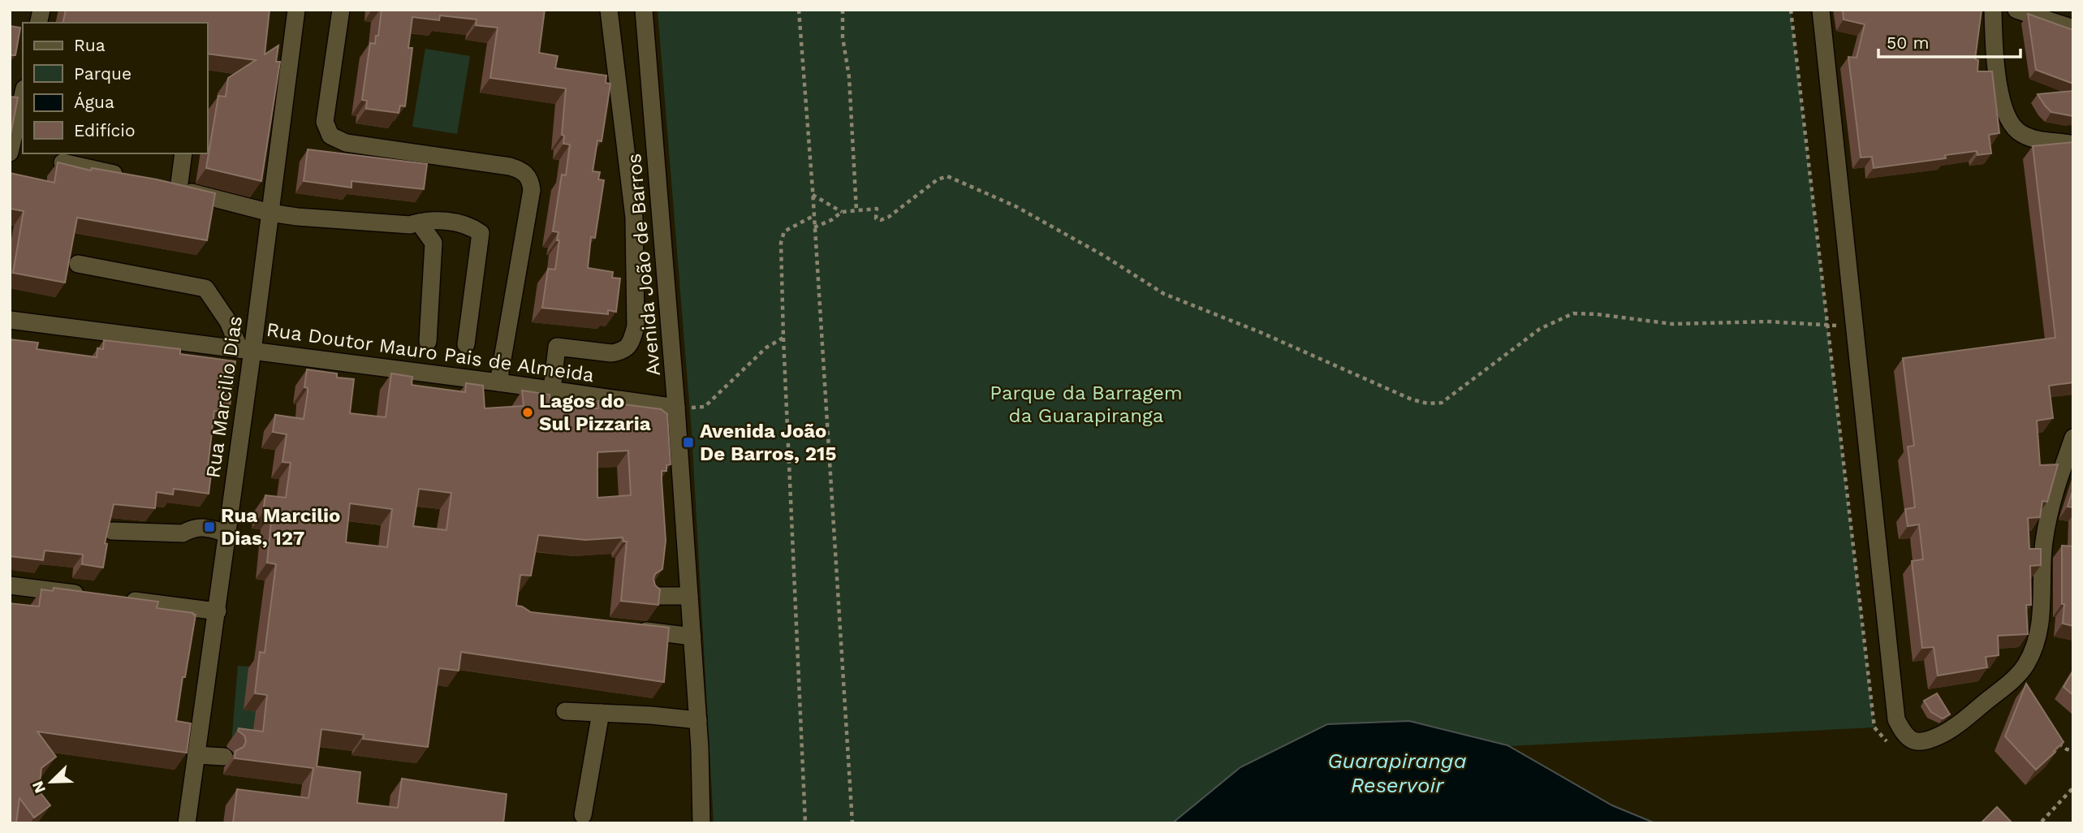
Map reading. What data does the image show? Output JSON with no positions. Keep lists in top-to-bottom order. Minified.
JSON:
{"streets":{"street":["Avenida João de Barros","Rua Doutor Mauro Pais de Almeida","Rua Marcilio Dias"]},"crossings":[["Avenida João de Barros","Rua Doutor Mauro Pais de Almeida"],["Rua Doutor Mauro Pais de Almeida","Rua Marcilio Dias"]],"water":["Guarapiranga Reservoir"],"parks":["Parque da Barragem da Guarapiranga"],"places":{"other":["Lagos do Sul Pizzaria"],"transit":["Avenida João De Barros, 215","Rua Marcilio Dias, 127"]},"legend":["Rua","Parque","Água","Edifício"],"scale_bar":"50 m","north":"bottom left"}
